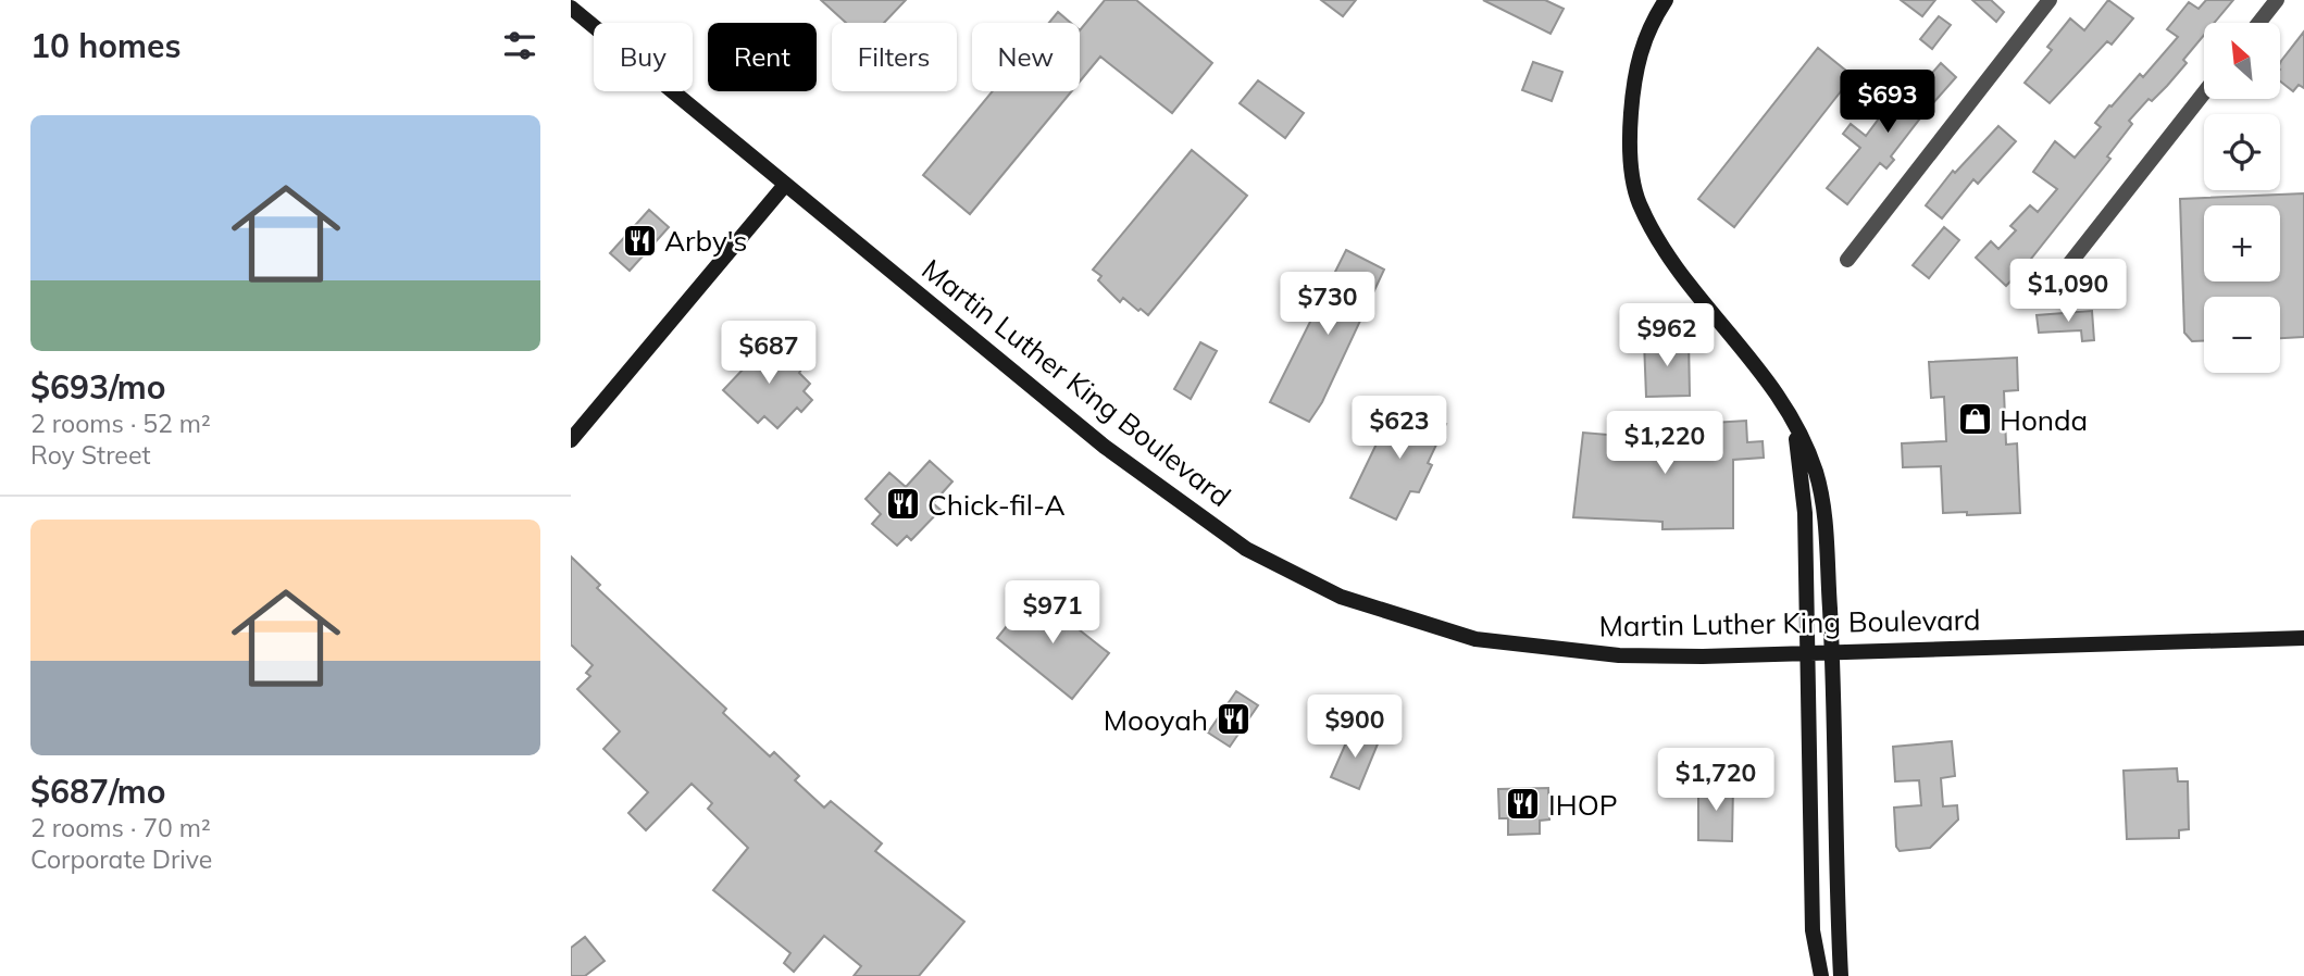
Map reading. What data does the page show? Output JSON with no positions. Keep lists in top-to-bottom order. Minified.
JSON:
{"streets":{"main road":["Martin Luther King Boulevard"]},"places":{"restaurant":["Arby's","Chick-fil-A","Mooyah","IHOP"],"shop":["Honda"]},"north":"top left","page":{"heading":"10 homes","map_buttons":["+","−"],"chip":["Buy","Rent","Filters","New"],"price":["$693","$1,090","$730","$962","$687","$623","$1,220","$971","$900","$1,720"],"list":[{"name":"$693/mo","note":"2 rooms · 52 m² · Roy Street"},{"name":"$687/mo","note":"2 rooms · 70 m² · Corporate Drive"}]}}
